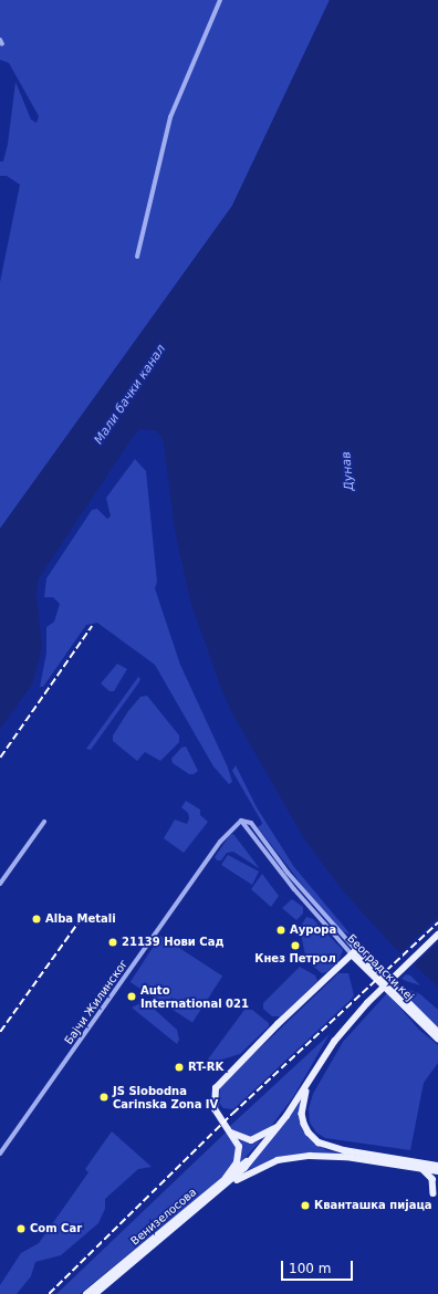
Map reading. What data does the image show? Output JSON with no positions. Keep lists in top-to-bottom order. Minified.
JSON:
{"streets":{"main road":["Београдски кеј","Венизелосова"],"street":["Бајчи Жилинског"]},"crossings":[["Београдски кеј","Бајчи Жилинског"]],"water":["Мали бачки канал","Дунав"],"places":["Alba Metali","Аурора","21139 Нови Сад","Кнез Петрол","Auto International 021","RT-RK","JS Slobodna Carinska Zona IV","Кванташка пијаца","Com Car"],"scale_bar":"100 m"}
